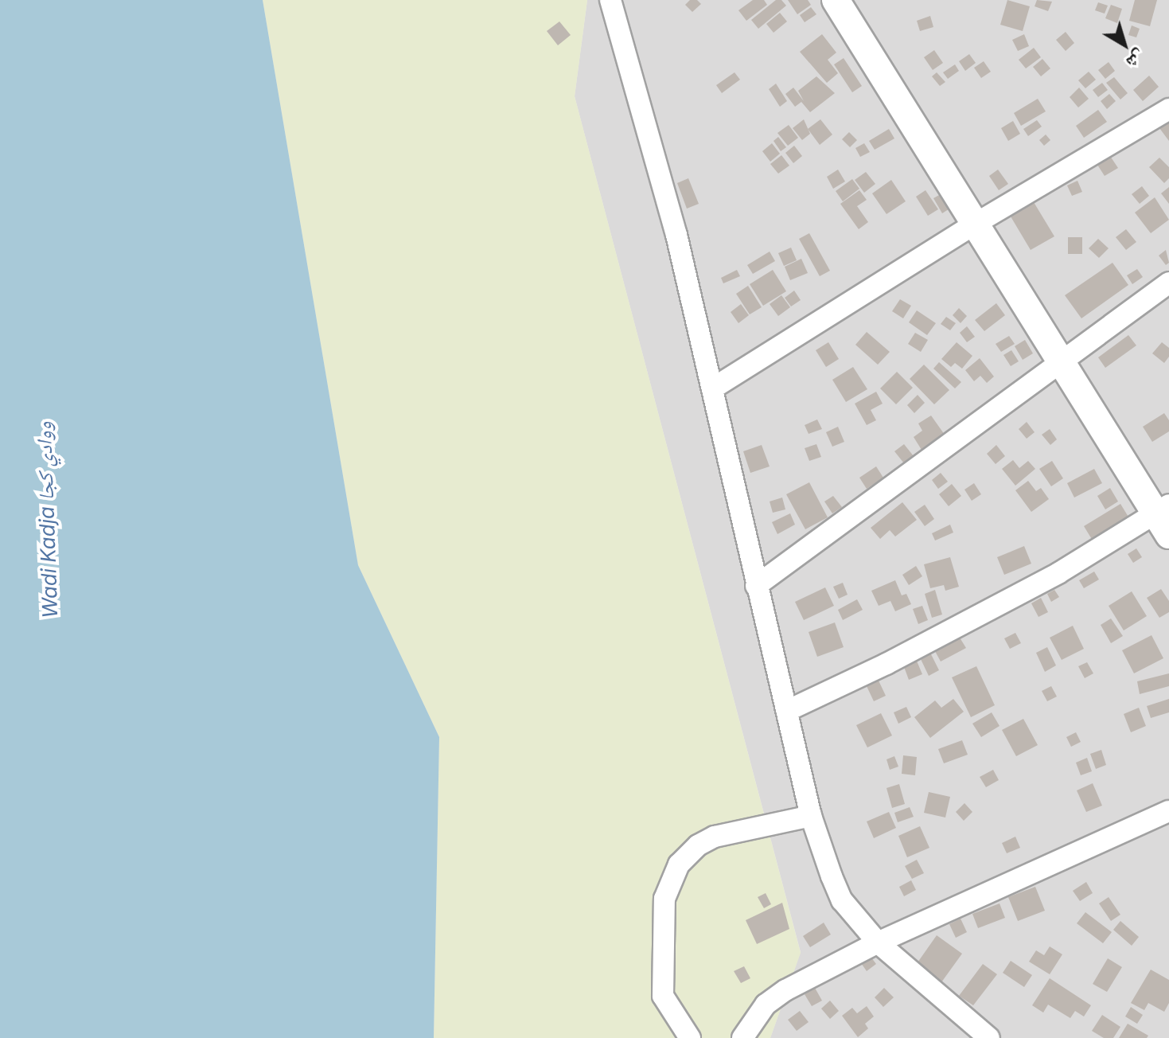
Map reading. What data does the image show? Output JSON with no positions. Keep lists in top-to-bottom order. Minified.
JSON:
{"water":["Wadi Kadja ووادي كجا"],"north":"bottom right"}
